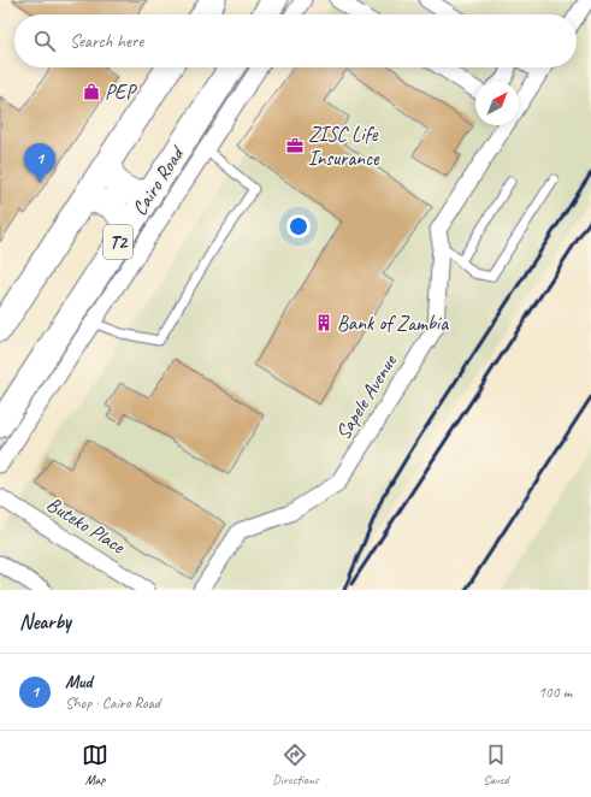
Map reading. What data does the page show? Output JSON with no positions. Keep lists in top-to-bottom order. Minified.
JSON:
{"streets":{"main road":["Cairo Road","T2"],"street":["Sapele Avenue","Buteko Place"]},"places":{"shop":["PEP"],"office":["ZISC Life Insurance"],"building":["Bank of Zambia"]},"north":"top right","page":{"search":"Search here","pins":"1","heading":"Nearby","list":[{"mark":"1","name":"Mud","note":"Shop · Cairo Road","value":"100 m"}],"nav":["Map","Directions","Saved"]}}
